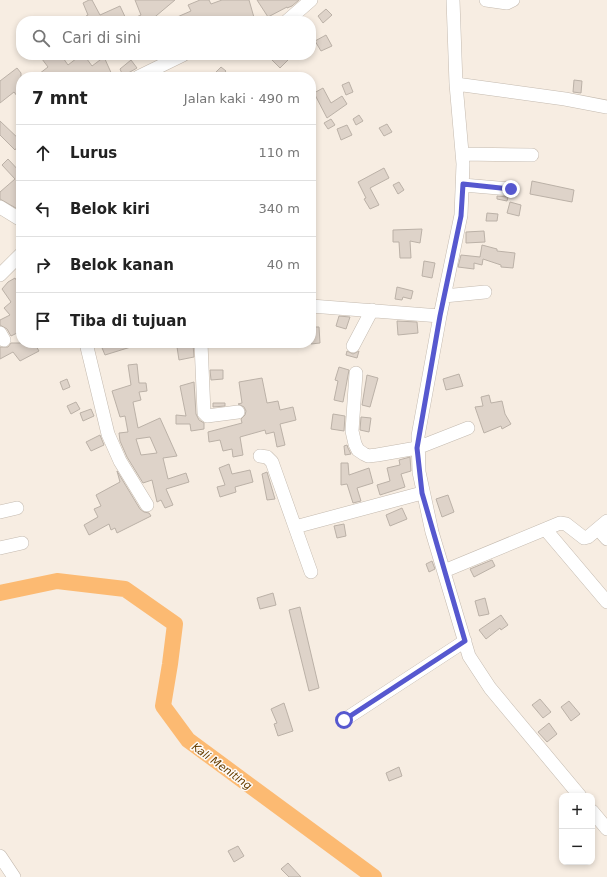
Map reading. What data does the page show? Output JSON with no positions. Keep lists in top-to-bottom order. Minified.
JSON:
{"water":["Kali Meniting"],"page":{"search":"Cari di sini","heading":["7 mnt","Jalan kaki · 490 m"],"list":[["Lurus","110 m"],["Belok kiri","340 m"],["Belok kanan","40 m"],"Tiba di tujuan"],"map_buttons":["+","−"]}}
